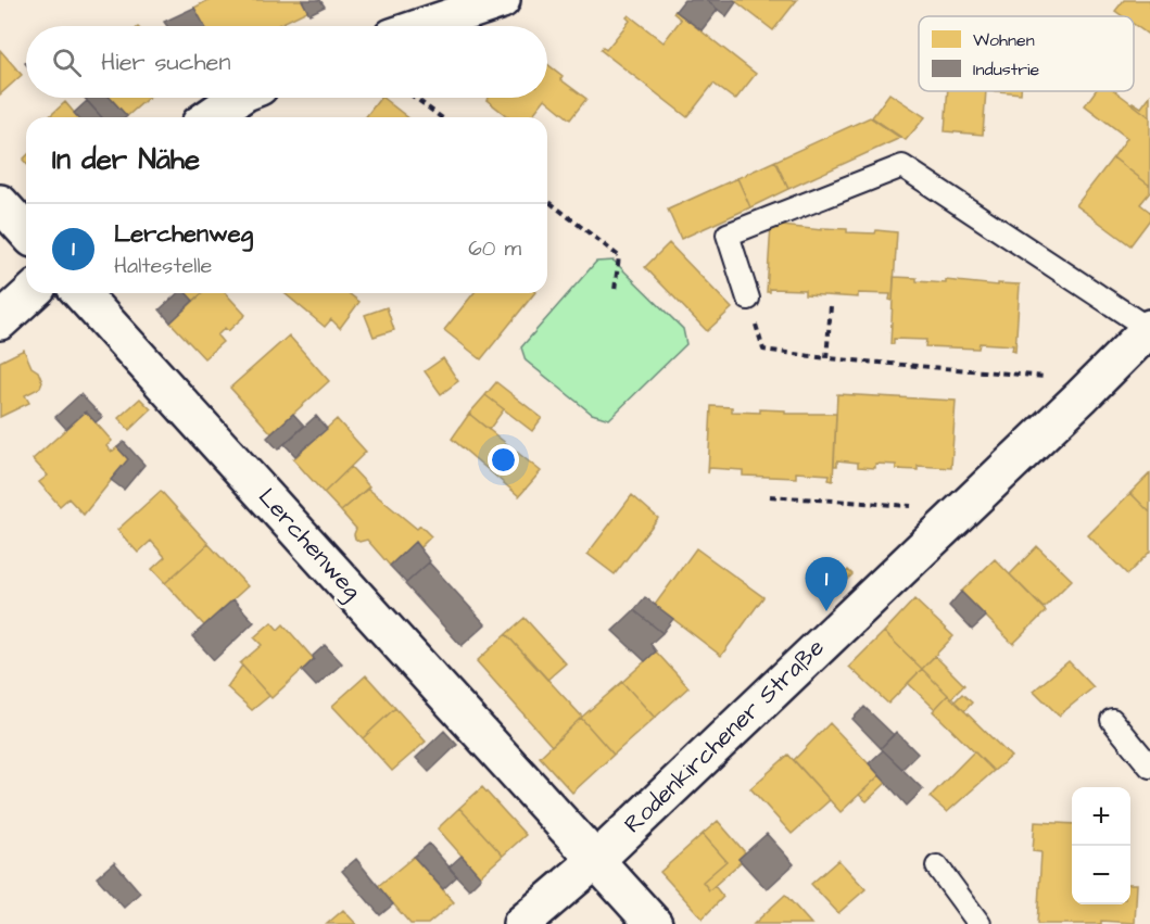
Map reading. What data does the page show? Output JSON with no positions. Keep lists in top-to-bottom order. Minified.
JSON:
{"streets":{"street":["Lerchenweg","Rodenkirchener Straße"]},"crossings":[["Lerchenweg","Rodenkirchener Straße"]],"legend":["Wohnen","Industrie"],"page":{"search":"Hier suchen","heading":"In der Nähe","list":[{"mark":"1","name":"Lerchenweg","note":"Haltestelle","value":"60 m"}],"pins":"1","map_buttons":["+","−"]}}
